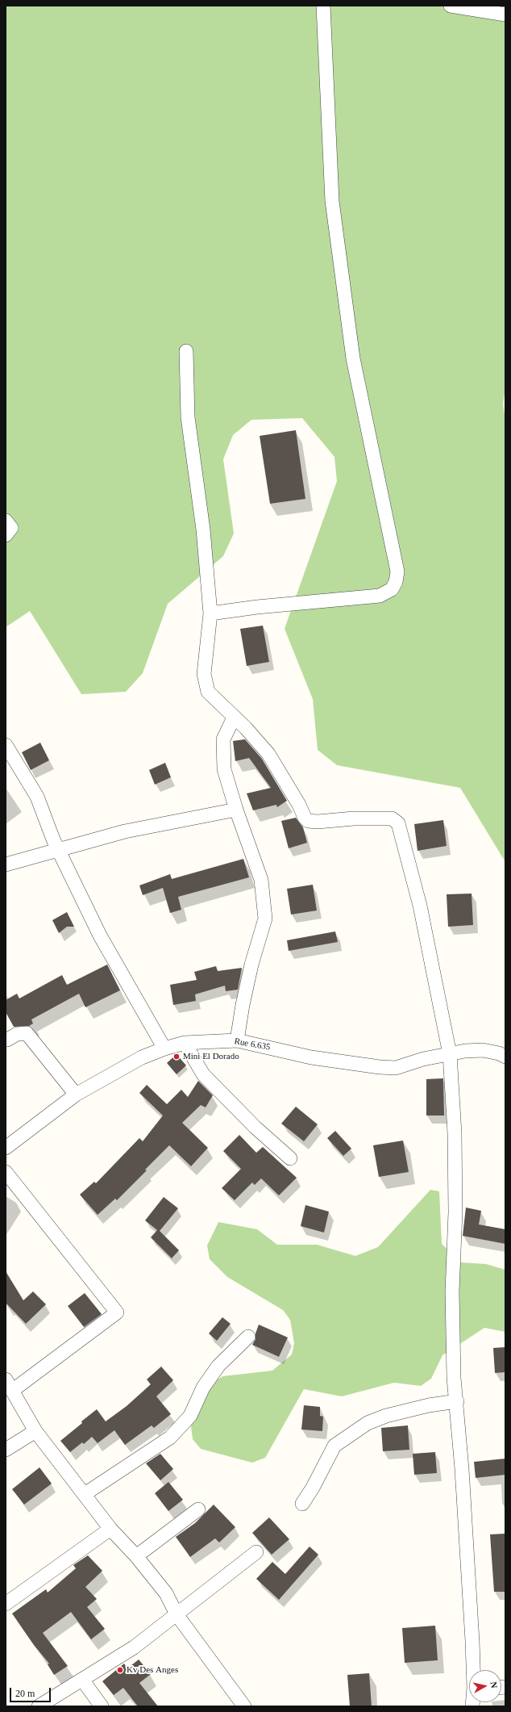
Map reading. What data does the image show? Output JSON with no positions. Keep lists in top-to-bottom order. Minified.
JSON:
{"streets":{"street":["Rue 6.635"]},"places":["Mini El Dorado","Kv Des Anges"],"scale_bar":"20 m","north":"right"}
